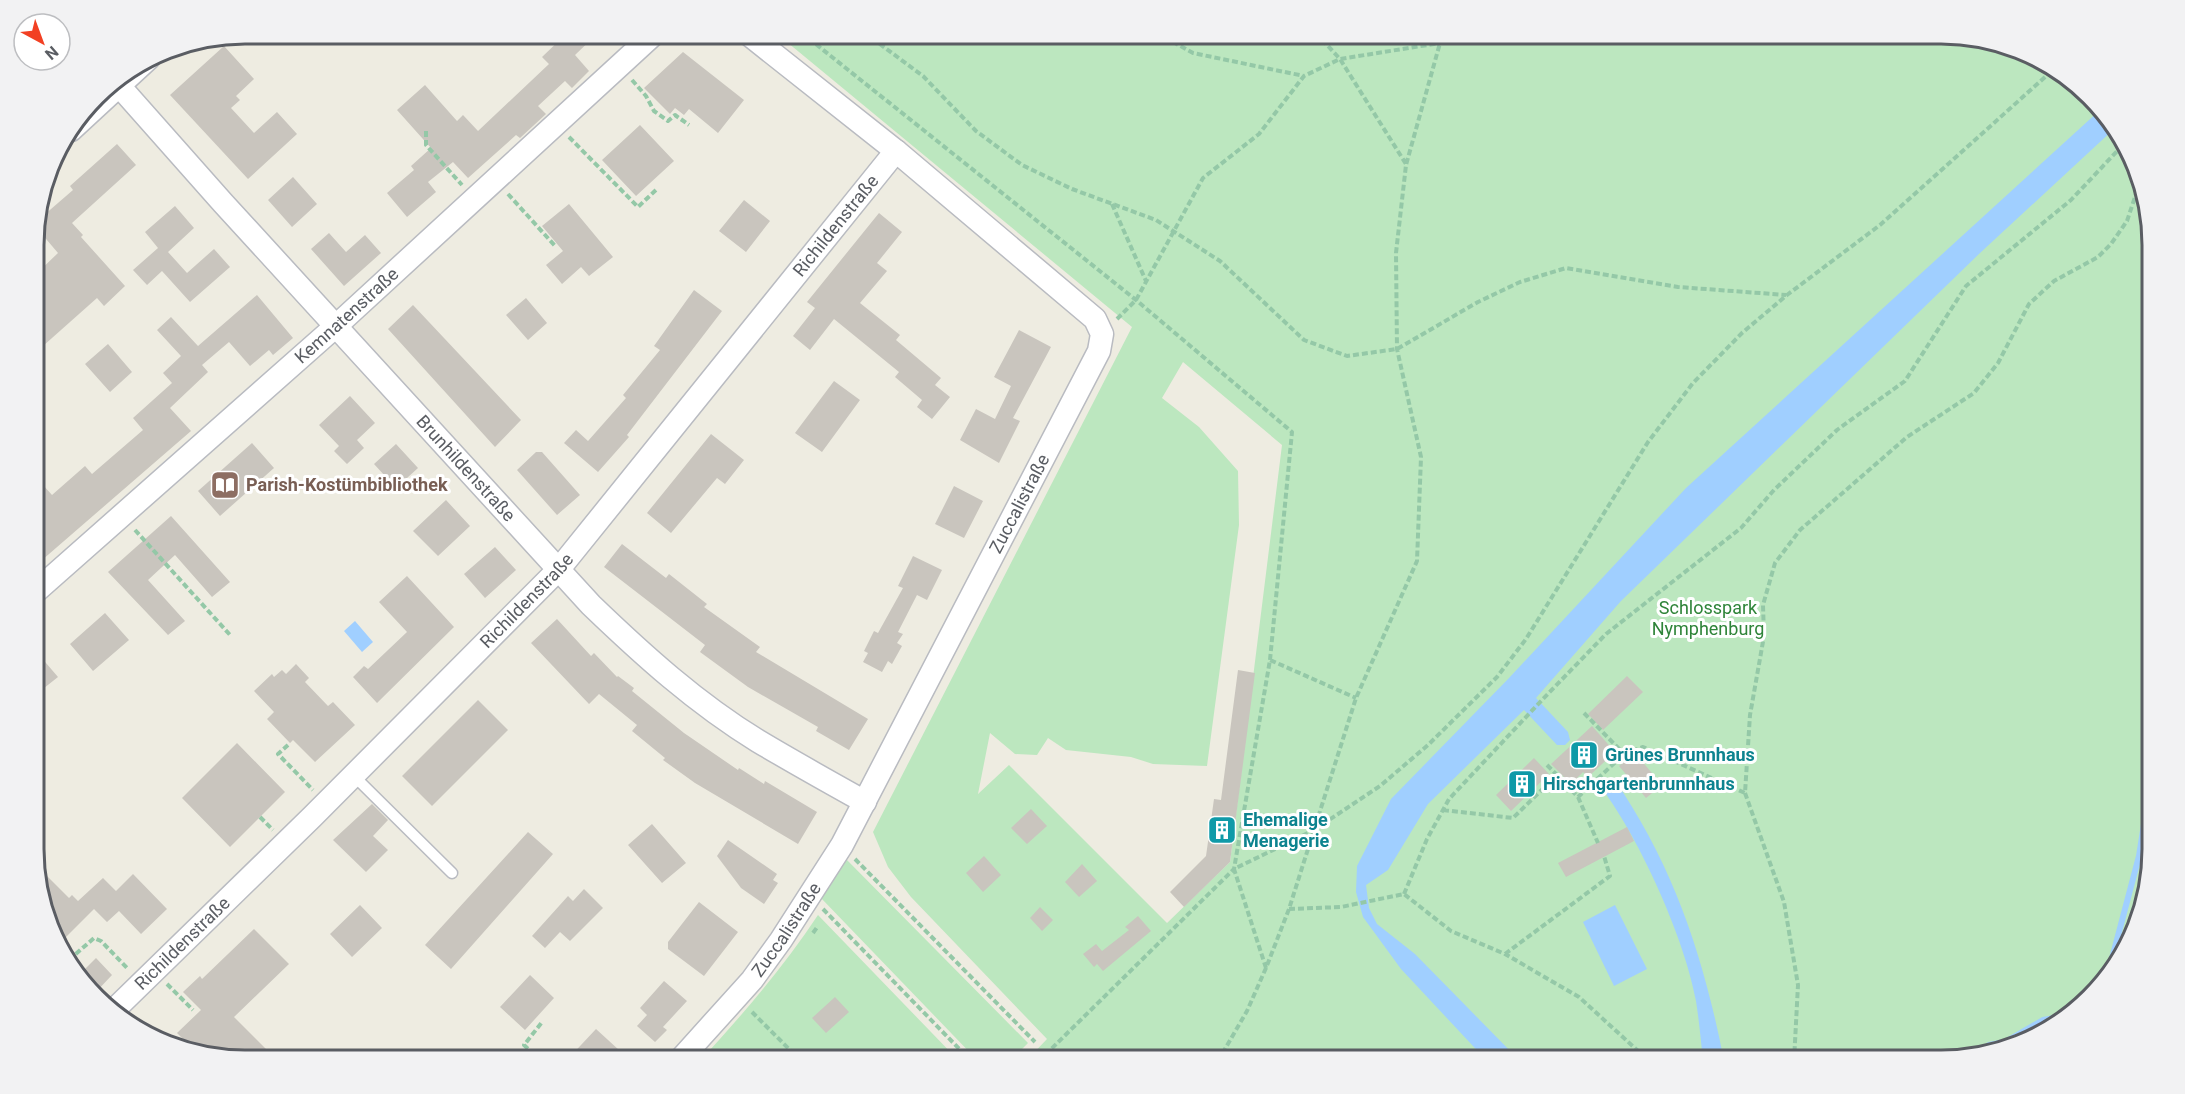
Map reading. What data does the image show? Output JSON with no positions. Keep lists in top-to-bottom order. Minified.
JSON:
{"streets":{"street":["Richildenstraße","Kemnatenstraße","Brunhildenstraße","Zuccalistraße"]},"crossings":[["Richildenstraße","Brunhildenstraße"],["Kemnatenstraße","Brunhildenstraße"],["Brunhildenstraße","Zuccalistraße"]],"parks":["Schlosspark Nymphenburg"],"places":{"library":["Parish-Kostümbibliothek"],"building":["Grünes Brunnhaus","Hirschgartenbrunnhaus","Ehemalige Menagerie"]},"north":"bottom right"}
